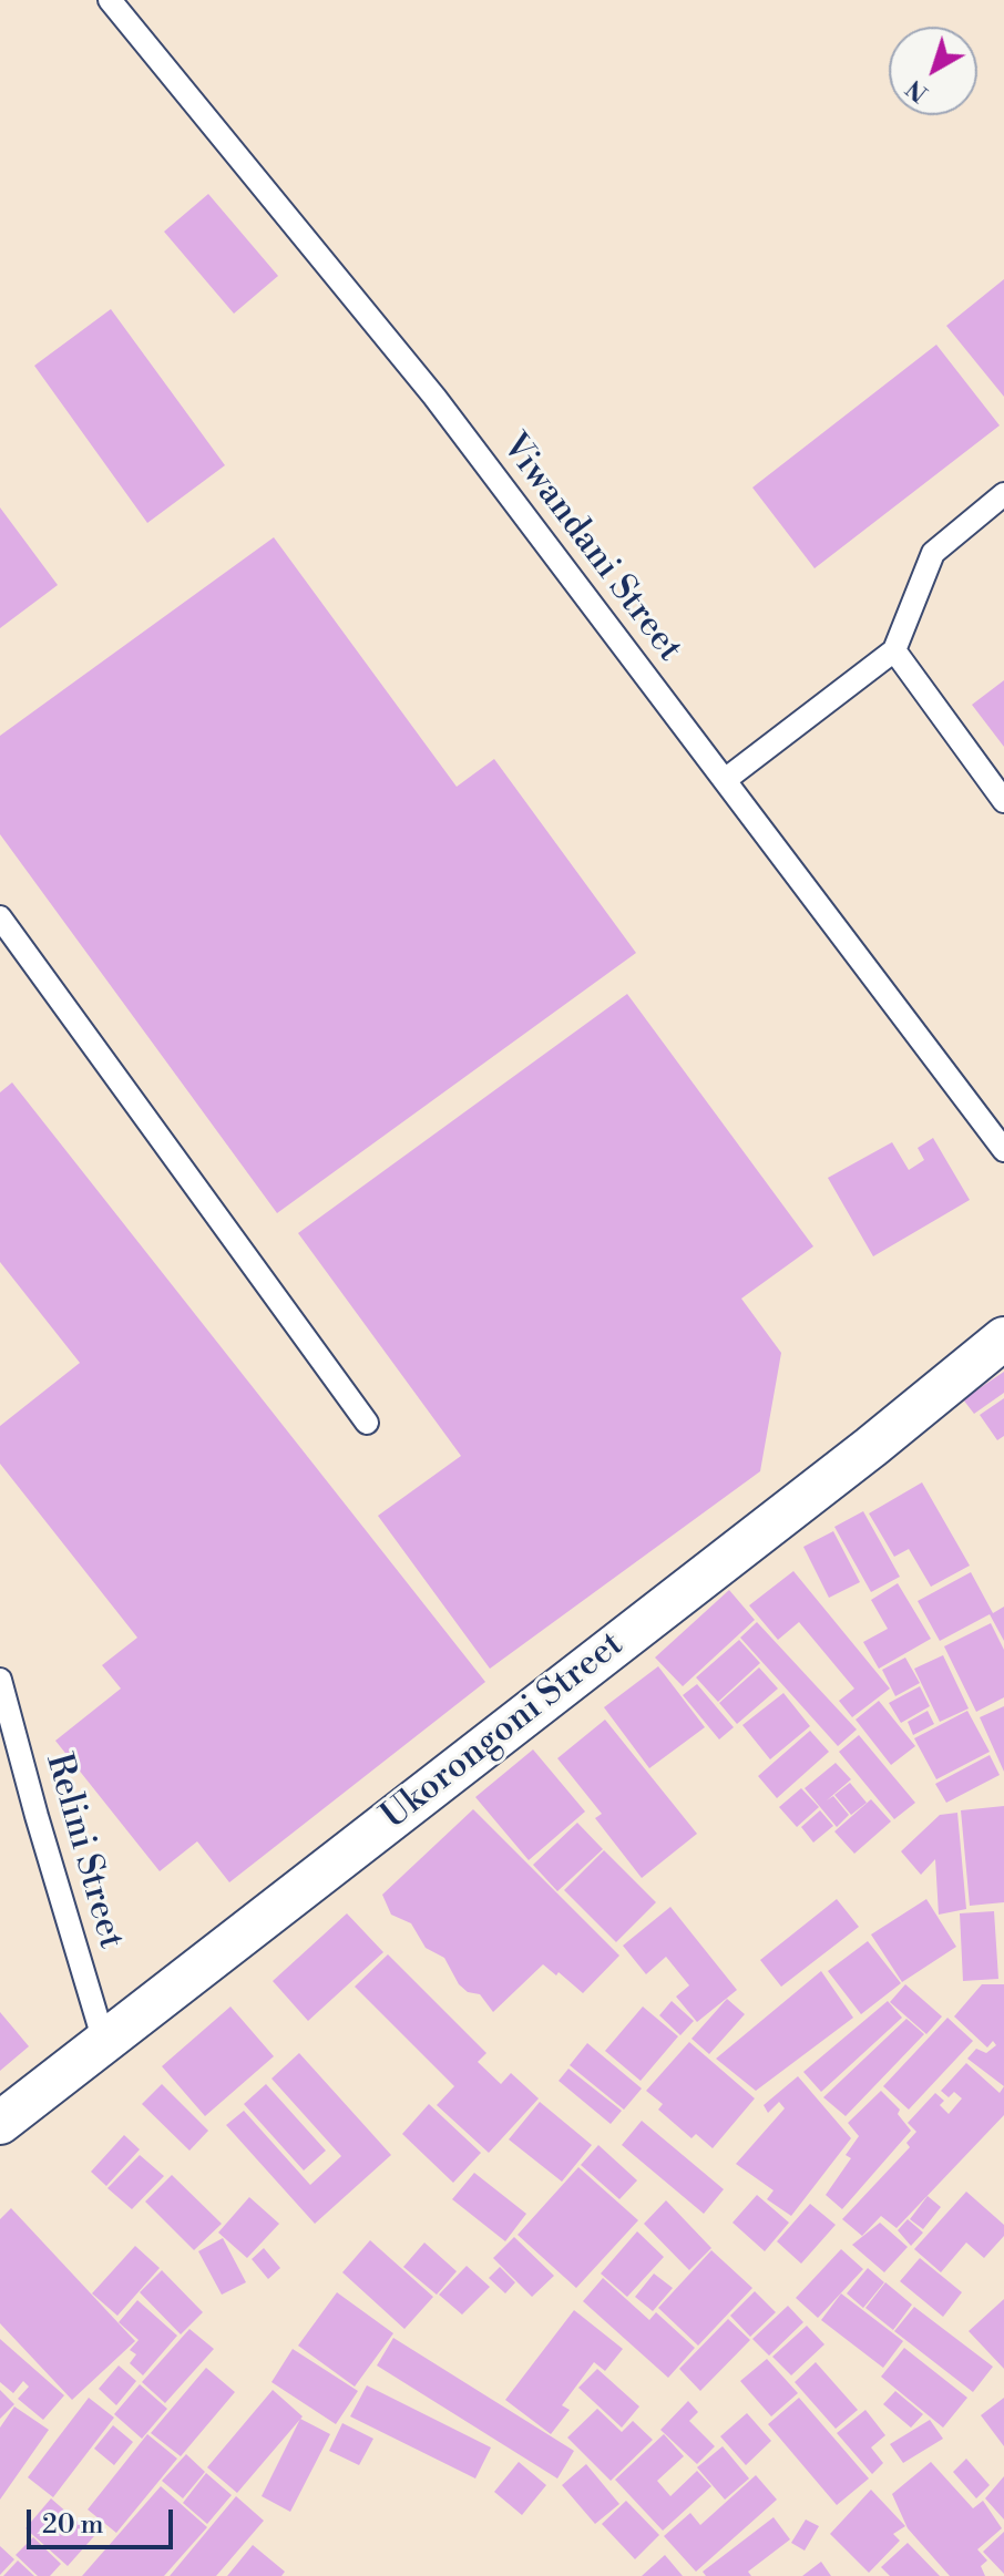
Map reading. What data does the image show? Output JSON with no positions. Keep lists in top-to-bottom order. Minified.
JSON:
{"streets":{"street":["Ukorongoni Street"],"lane":["Viwandani Street","Relini Street"]},"crossings":[["Ukorongoni Street","Relini Street"]],"scale_bar":"20 m","north":"bottom left"}
